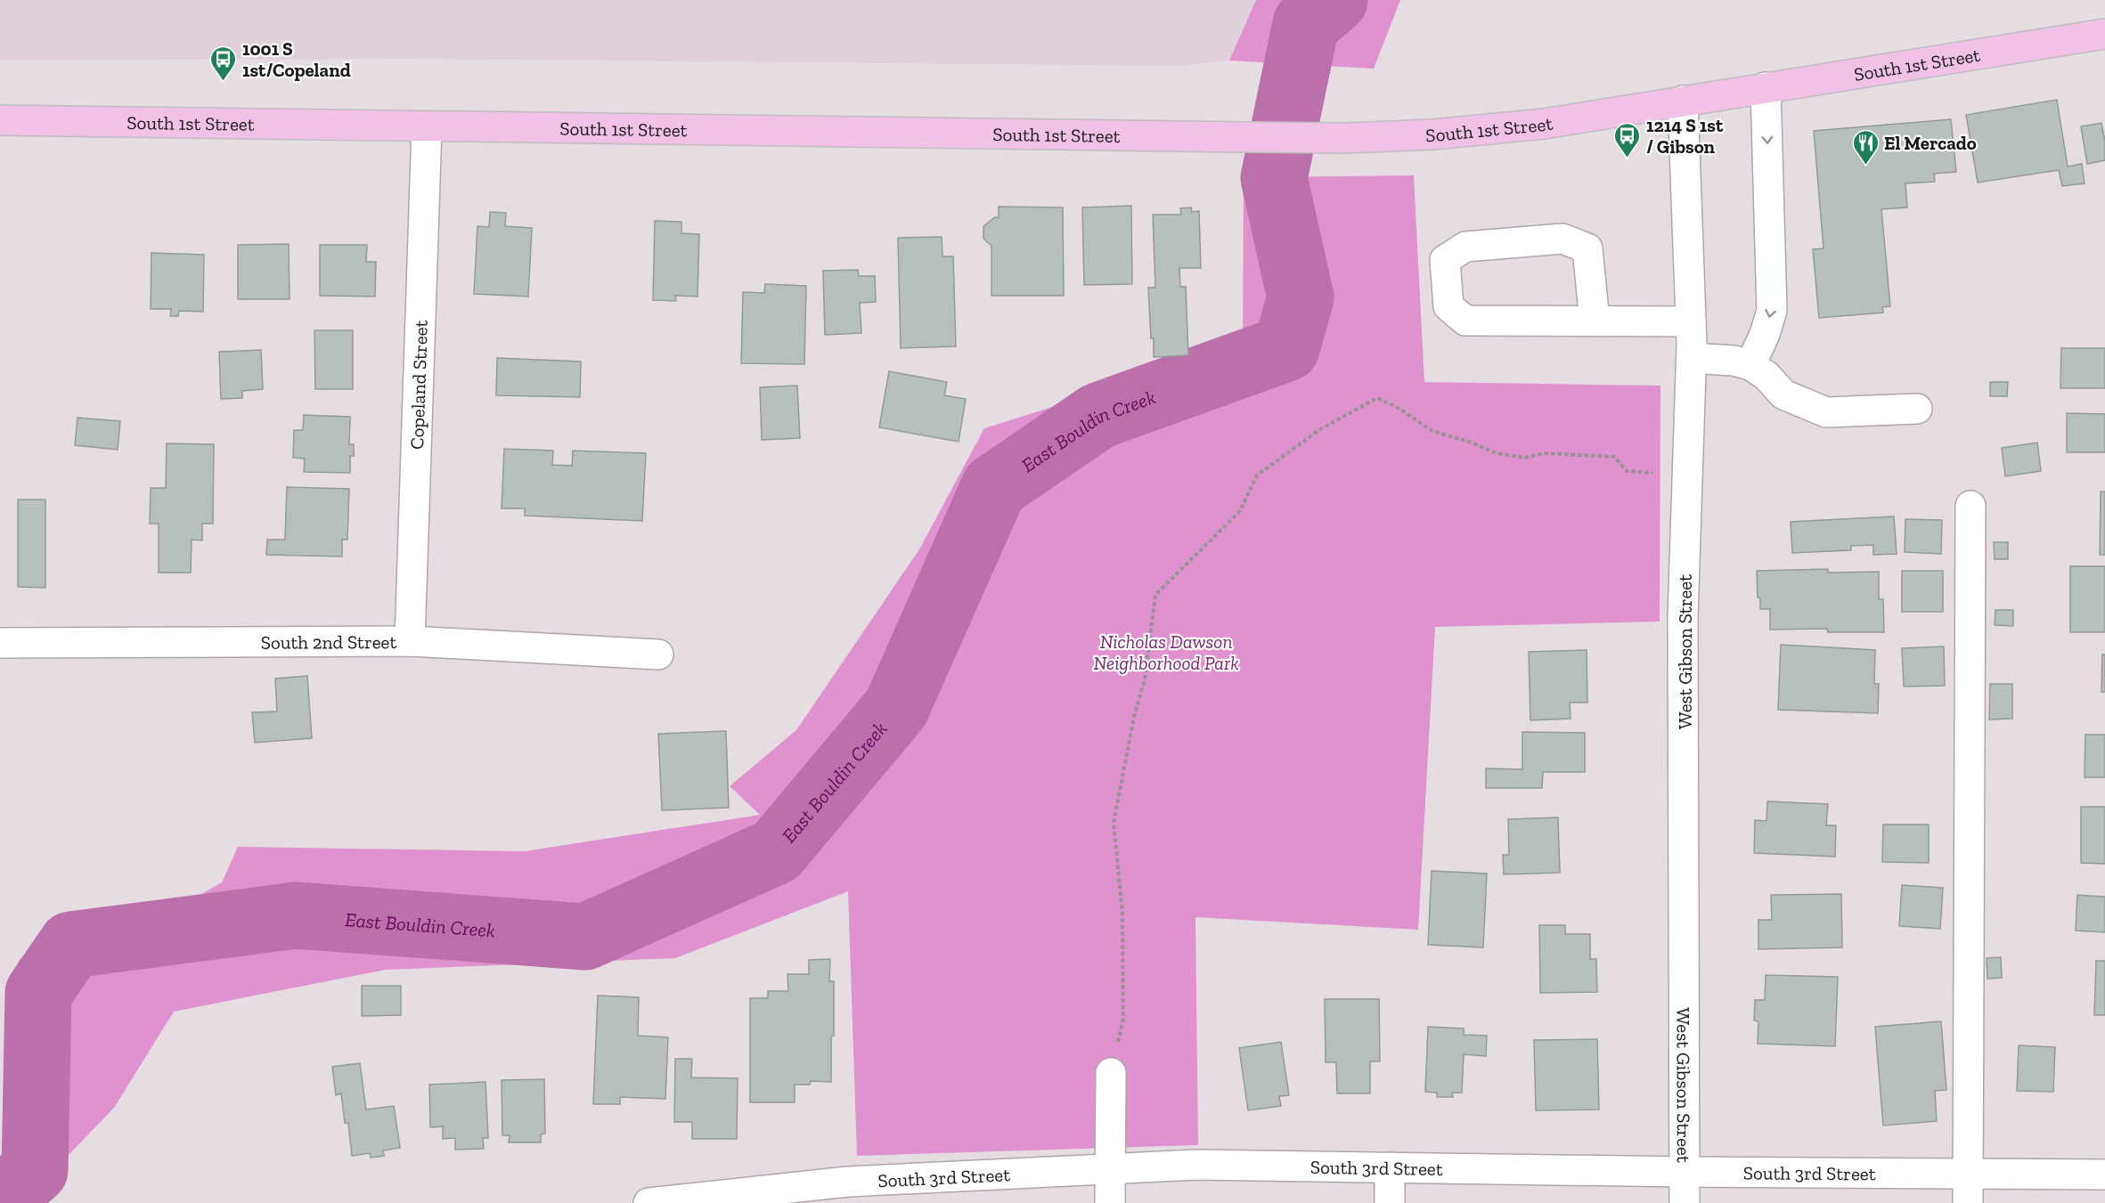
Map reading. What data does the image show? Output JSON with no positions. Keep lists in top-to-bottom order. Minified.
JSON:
{"streets":{"main road":["South 1st Street"],"street":["Copeland Street","South 2nd Street","West Gibson Street","South 3rd Street"]},"crossings":[["South 1st Street","Copeland Street"],["South 1st Street","West Gibson Street"],["Copeland Street","South 2nd Street"],["West Gibson Street","South 3rd Street"]],"water":["East Bouldin Creek"],"parks":["Nicholas Dawson Neighborhood Park"],"places":{"bus stop":["1001 S 1st/Copeland","1214 S 1st / Gibson"],"restaurant":["El Mercado"]}}
